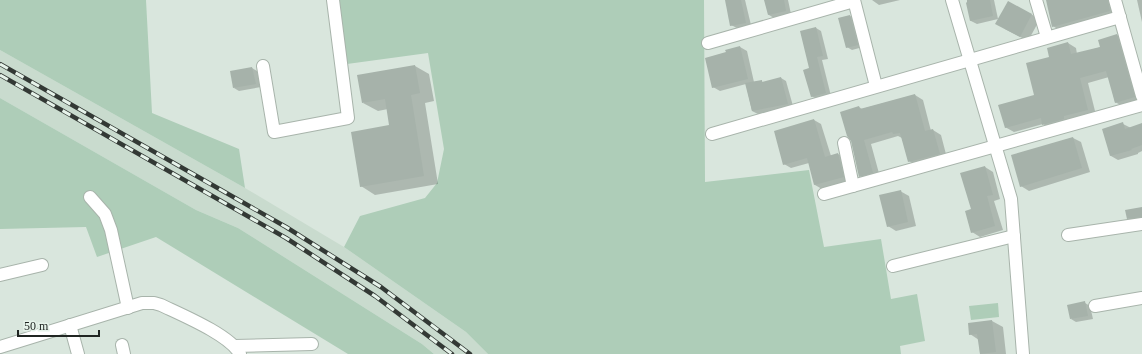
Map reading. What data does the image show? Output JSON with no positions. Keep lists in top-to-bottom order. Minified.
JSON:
{"scale_bar":"50 m"}
